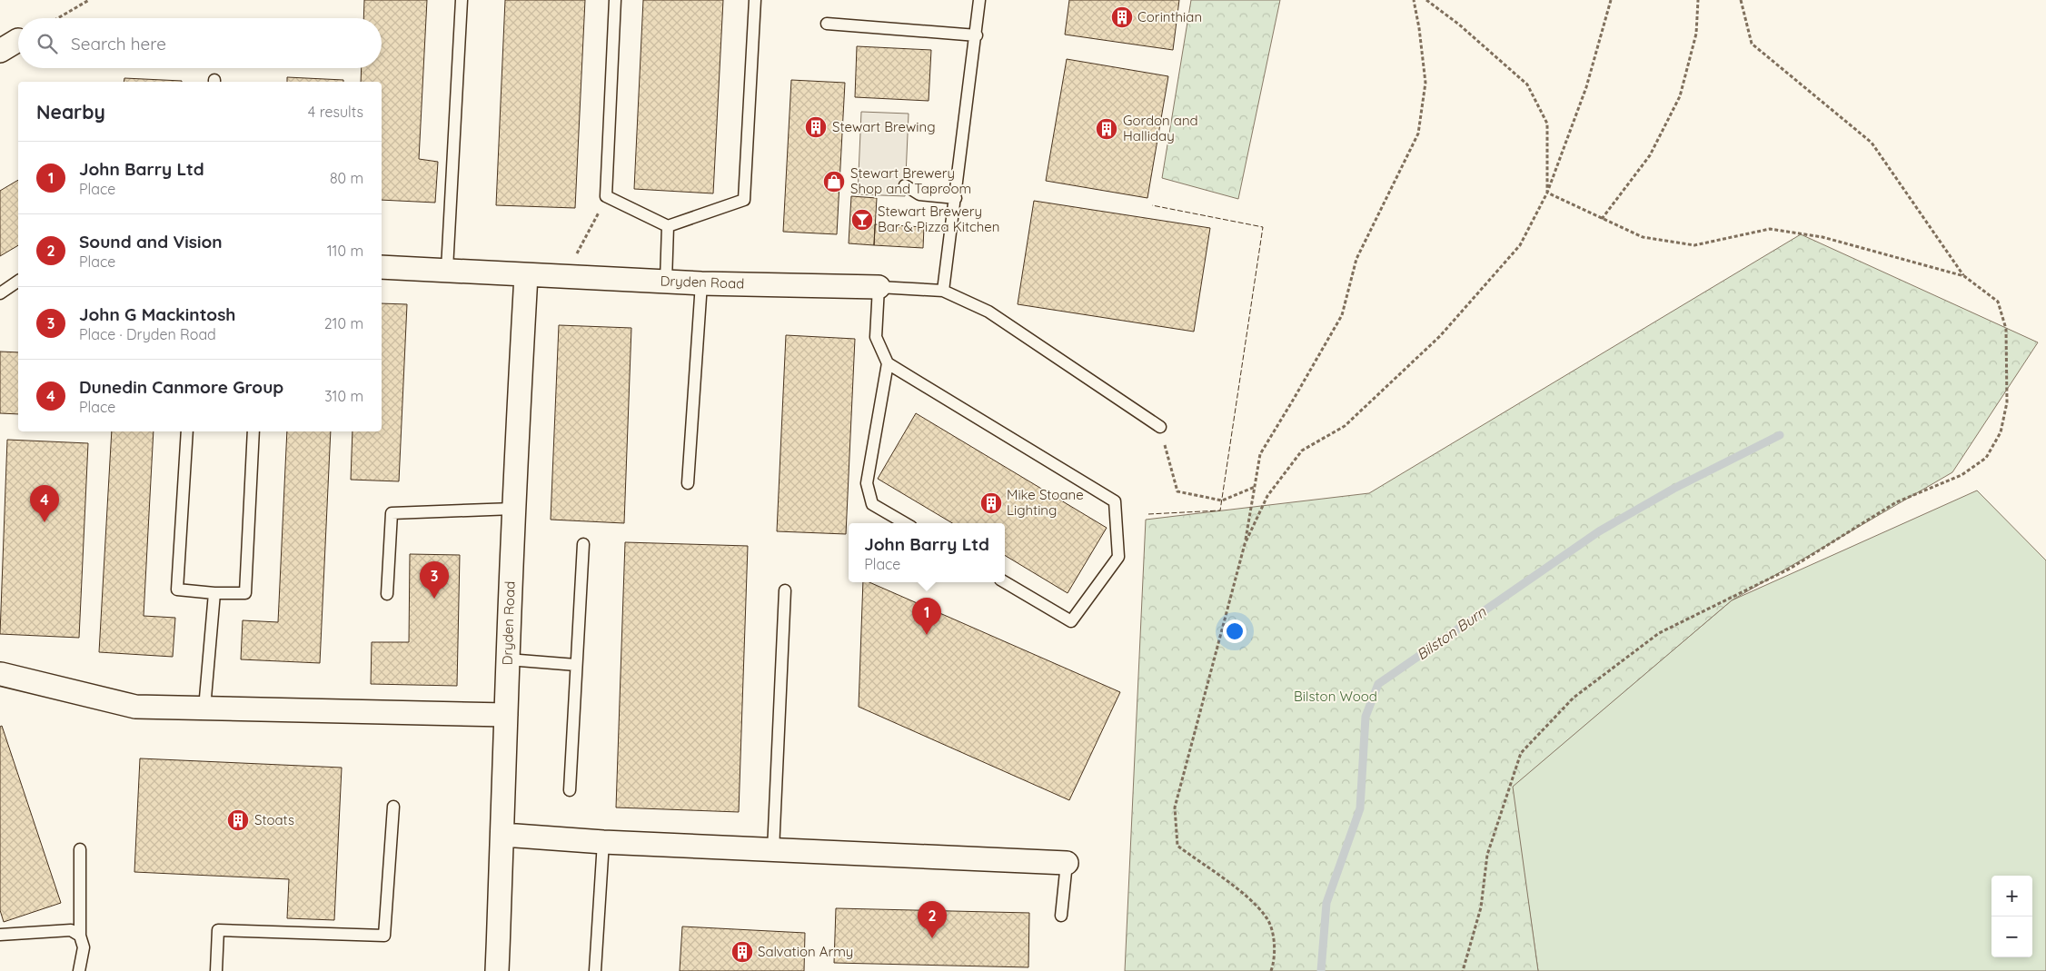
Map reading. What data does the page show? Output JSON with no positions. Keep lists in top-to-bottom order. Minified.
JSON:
{"streets":{"street":["Dryden Road"]},"water":["Bilston Burn"],"parks":["Bilston Wood"],"places":{"building":["Corinthian","Stewart Brewing","Gordon and Halliday","Mike Stoane Lighting","Stoats","Salvation Army"],"shop":["Stewart Brewery Shop and Taproom"],"bar":["Stewart Brewery Bar & Pizza Kitchen"]},"page":{"search":"Search here","heading":["Nearby","4 results"],"list":[{"mark":"1","name":"John Barry Ltd","note":"Place","value":"80 m"},{"mark":"2","name":"Sound and Vision","note":"Place","value":"110 m"},{"mark":"3","name":"John G Mackintosh","note":"Place · Dryden Road","value":"210 m"},{"mark":"4","name":"Dunedin Canmore Group","note":"Place","value":"310 m"}],"pins":["4","3","1","2"],"popup":["John Barry Ltd","Place"],"map_buttons":["+","−"]}}
